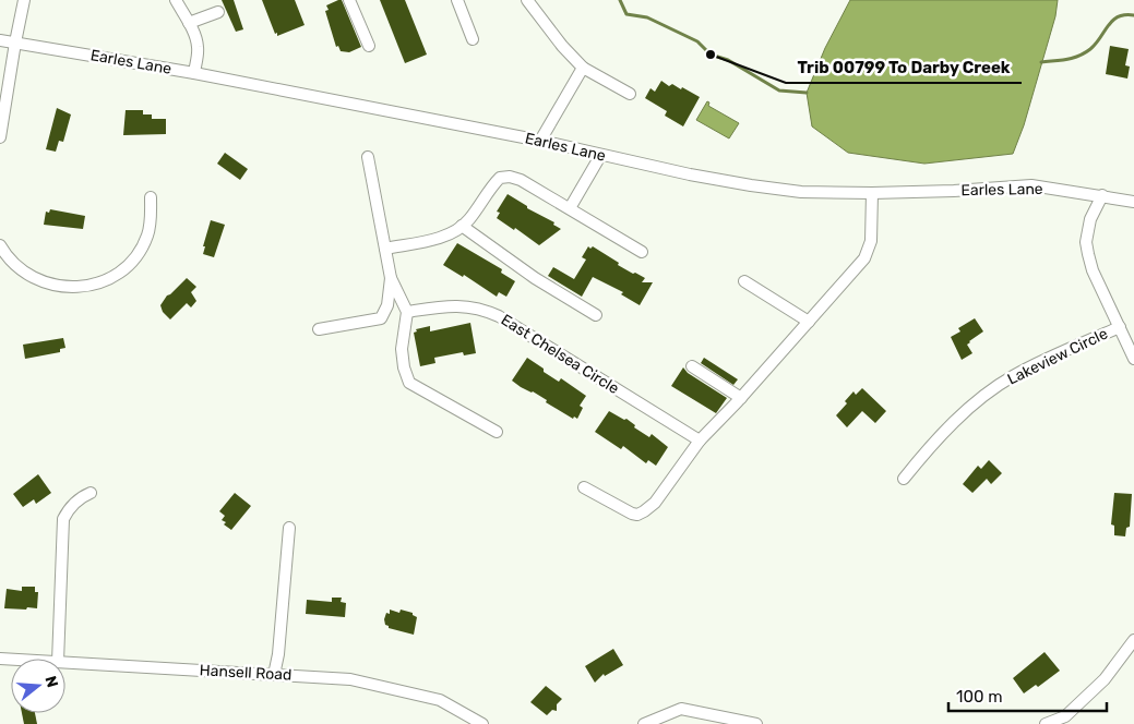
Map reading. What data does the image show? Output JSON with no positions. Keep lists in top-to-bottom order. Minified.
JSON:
{"streets":{"street":["Earles Lane","East Chelsea Circle","Lakeview Circle","Hansell Road"]},"places":["Trib 00799 To Darby Creek"],"scale_bar":"100 m","north":"right"}
